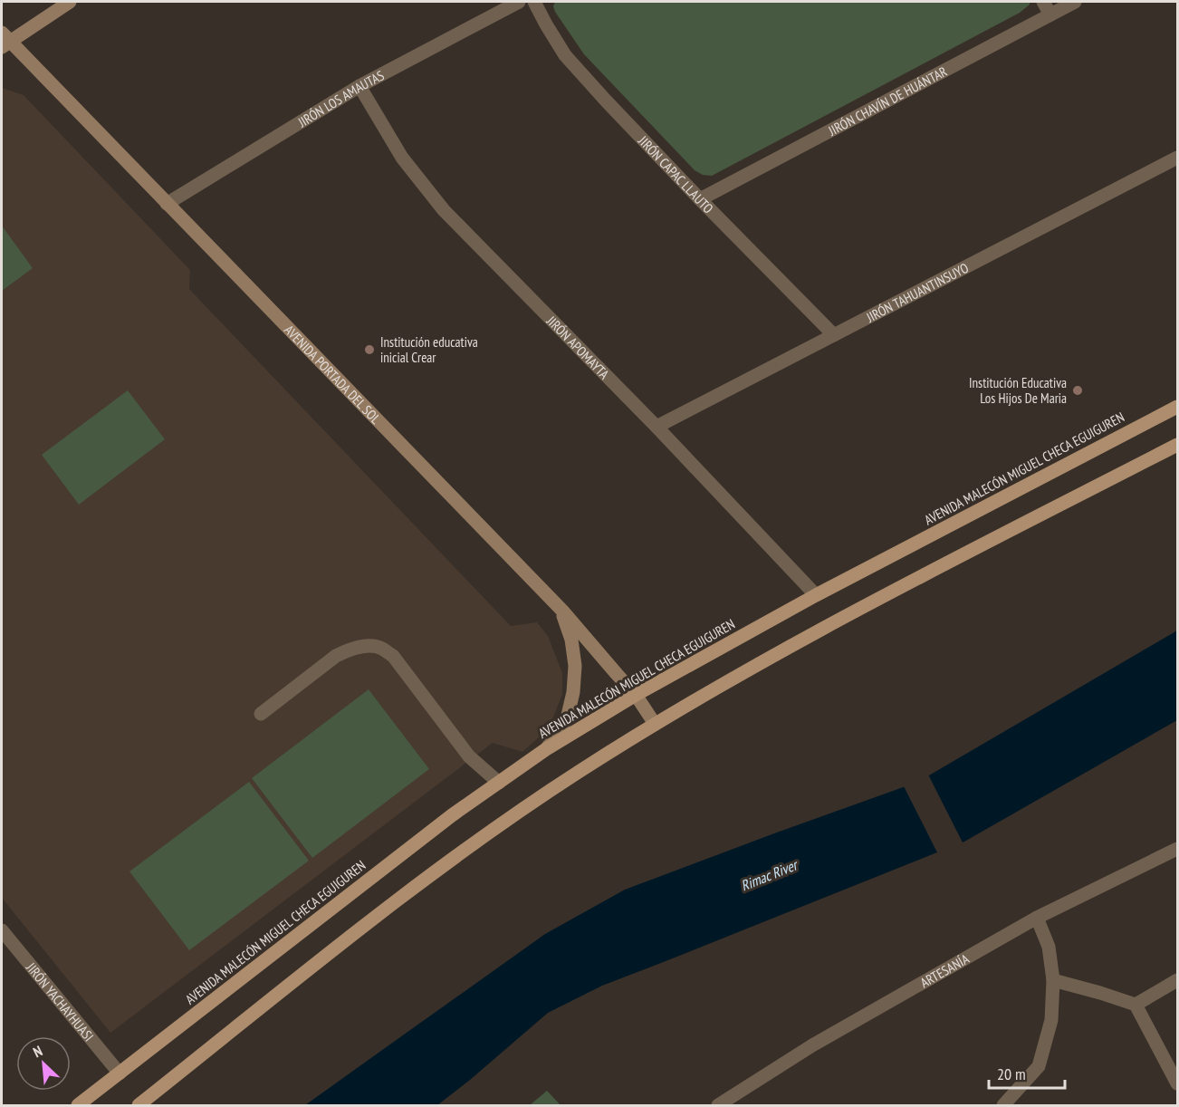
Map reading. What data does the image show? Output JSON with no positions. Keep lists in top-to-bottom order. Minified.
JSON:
{"streets":{"main road":["AVENIDA MALECÓN MIGUEL CHECA EGUIGUREN"],"street":["JIRÓN LOS AMAUTAS","JIRÓN CHAVÍN DE HUÁNTAR","JIRÓN CAPAC LLAUTO","JIRÓN TAHUANTINSUYO","JIRÓN APOMAYTA","AVENIDA PORTADA DEL SOL","ARTESANÍA","JIRÓN YACHAYHUASI"]},"crossings":[["JIRÓN LOS AMAUTAS","JIRÓN APOMAYTA"],["JIRÓN LOS AMAUTAS","AVENIDA PORTADA DEL SOL"],["JIRÓN CHAVÍN DE HUÁNTAR","JIRÓN CAPAC LLAUTO"],["JIRÓN CAPAC LLAUTO","JIRÓN TAHUANTINSUYO"],["JIRÓN TAHUANTINSUYO","JIRÓN APOMAYTA"],["JIRÓN APOMAYTA","AVENIDA MALECÓN MIGUEL CHECA EGUIGUREN"],["AVENIDA PORTADA DEL SOL","AVENIDA MALECÓN MIGUEL CHECA EGUIGUREN"],["AVENIDA MALECÓN MIGUEL CHECA EGUIGUREN","JIRÓN YACHAYHUASI"]],"water":["Rimac River"],"places":["Institución educativa inicial Crear","Institución Educativa Los Hijos De Maria"],"scale_bar":"20 m","north":"top left"}
